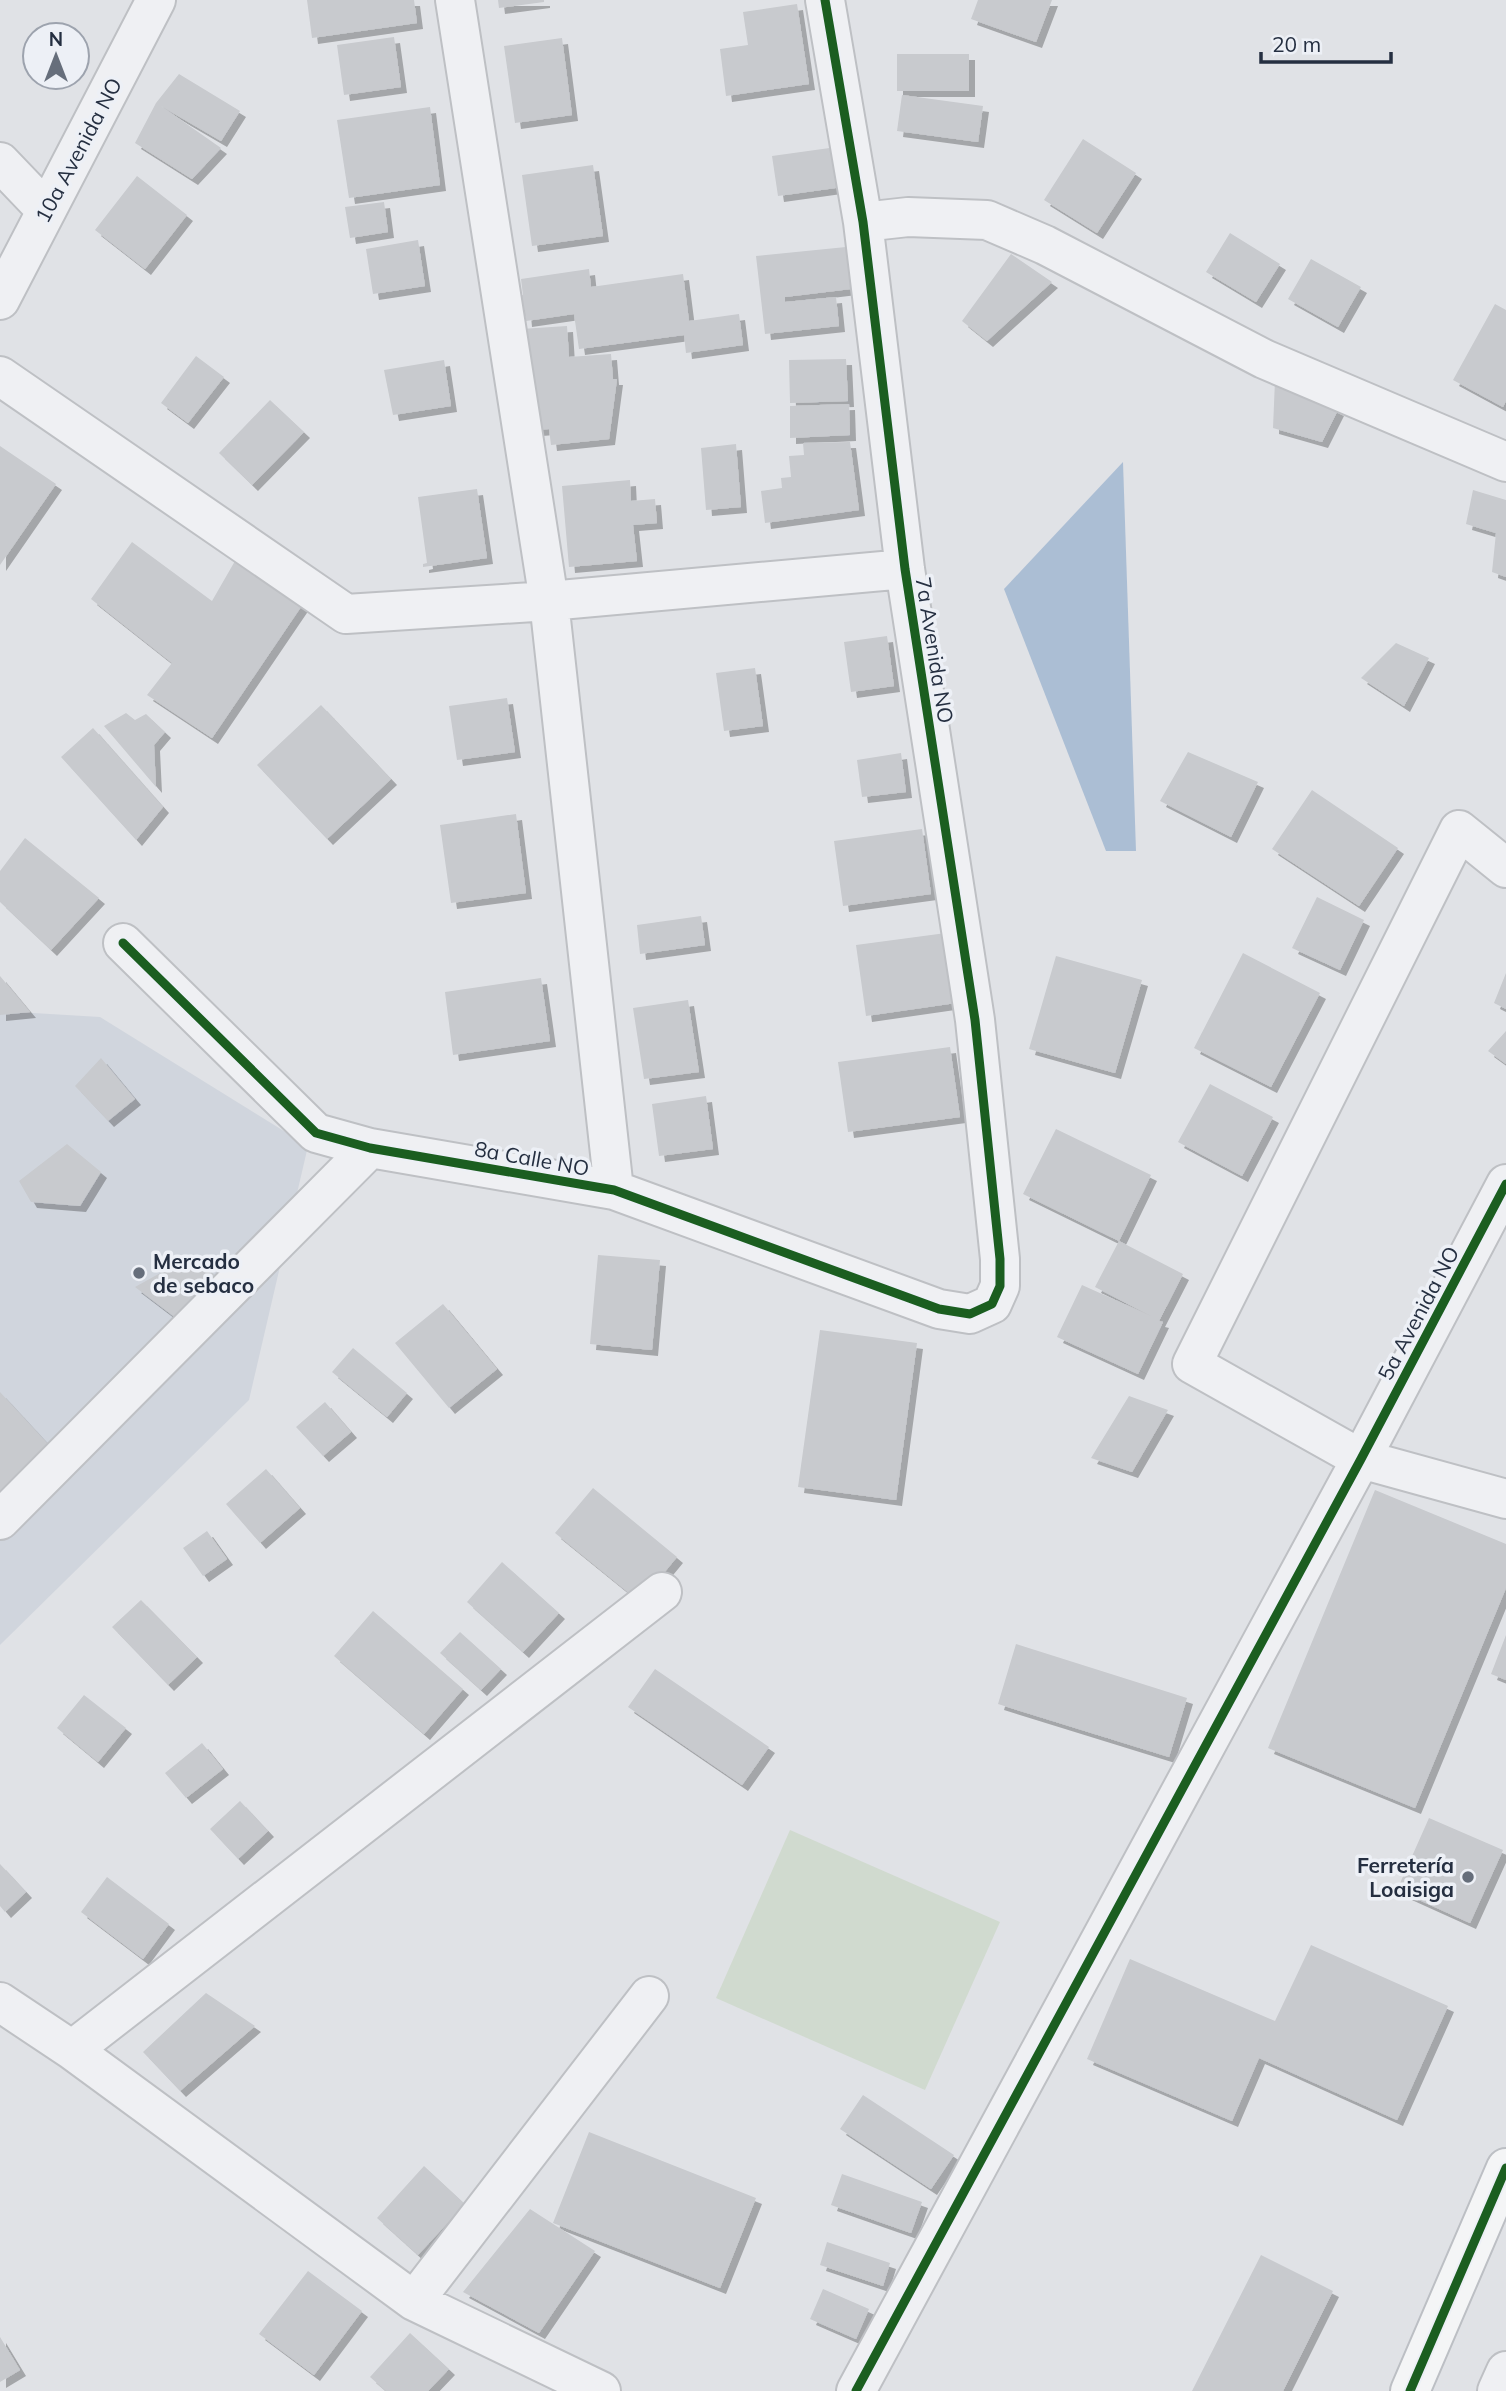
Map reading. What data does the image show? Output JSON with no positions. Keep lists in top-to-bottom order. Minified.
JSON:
{"streets":{"street":["10a Avenida NO","7a Avenida NO","8a Calle NO","5a Avenida NO"]},"crossings":[["7a Avenida NO","8a Calle NO"]],"places":["Mercado de sebaco","Ferretería Loaisiga"],"scale_bar":"20 m","north":"top"}
